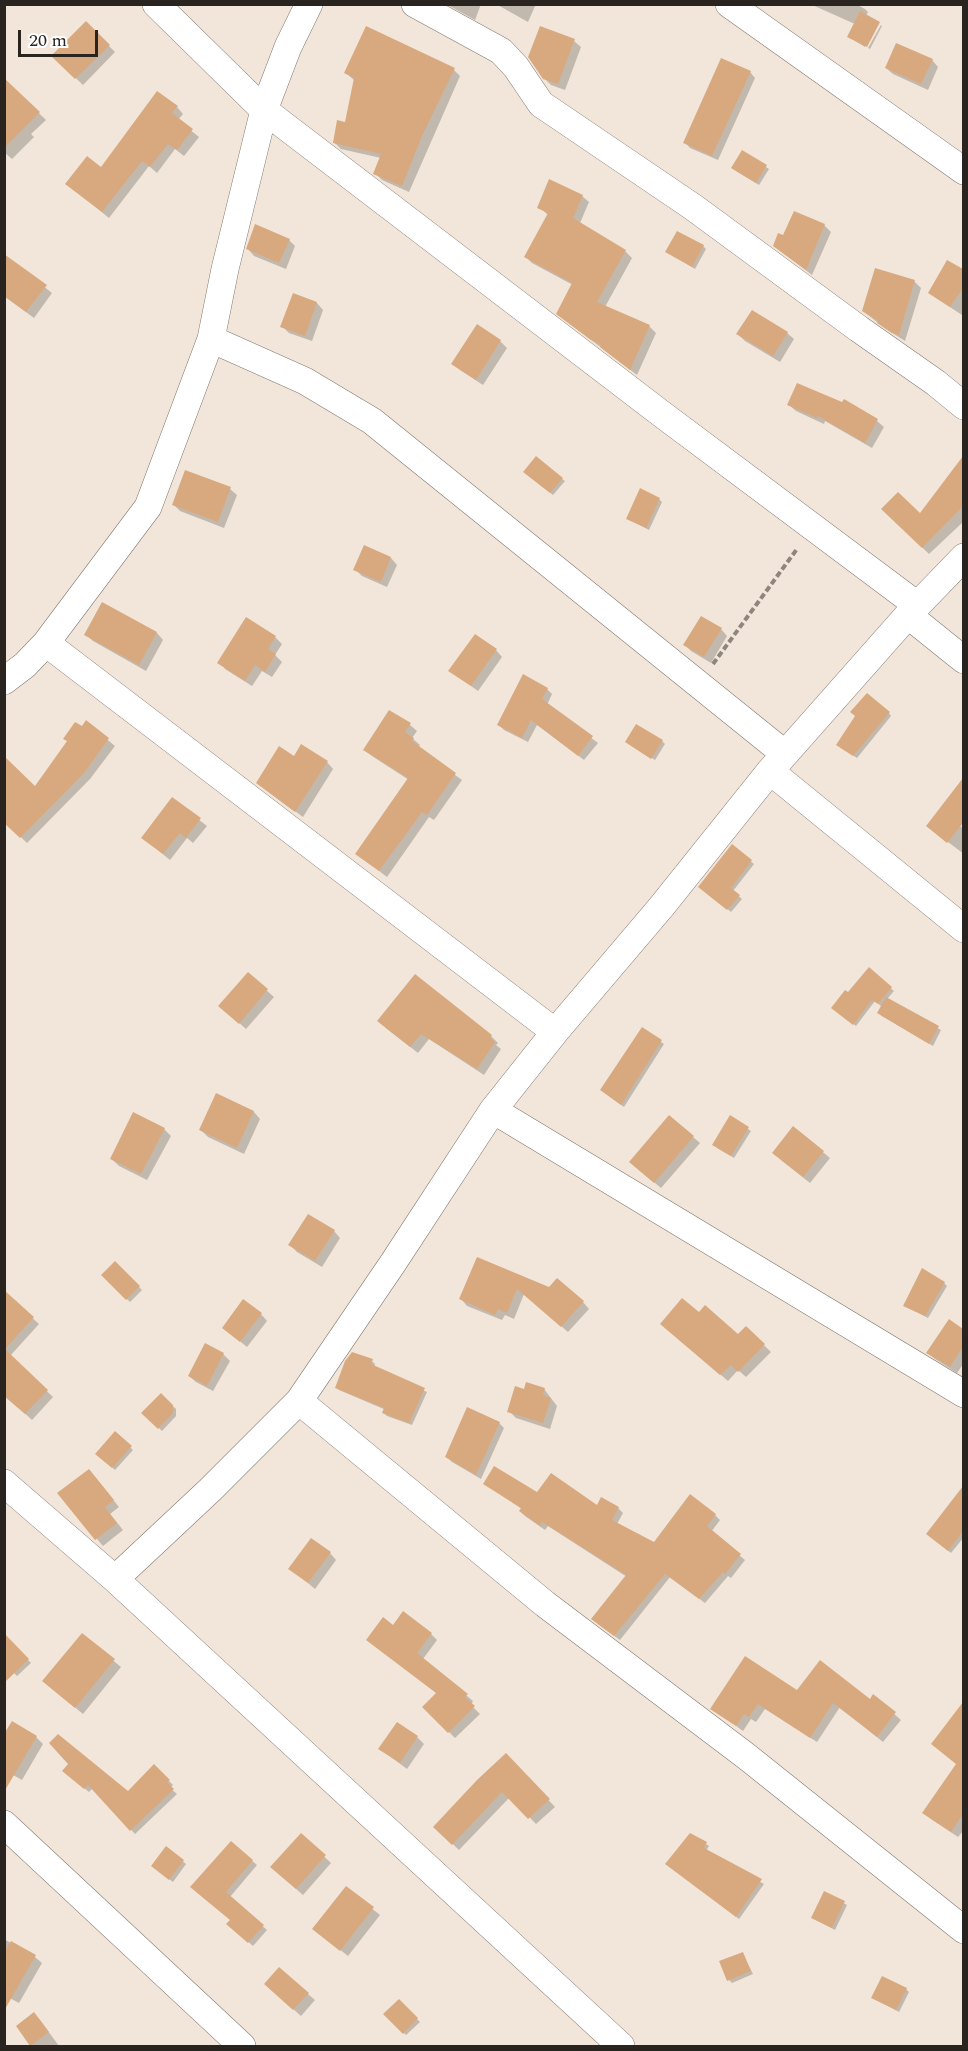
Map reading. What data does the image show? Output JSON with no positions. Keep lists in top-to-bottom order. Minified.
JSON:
{"scale_bar":"20 m"}
